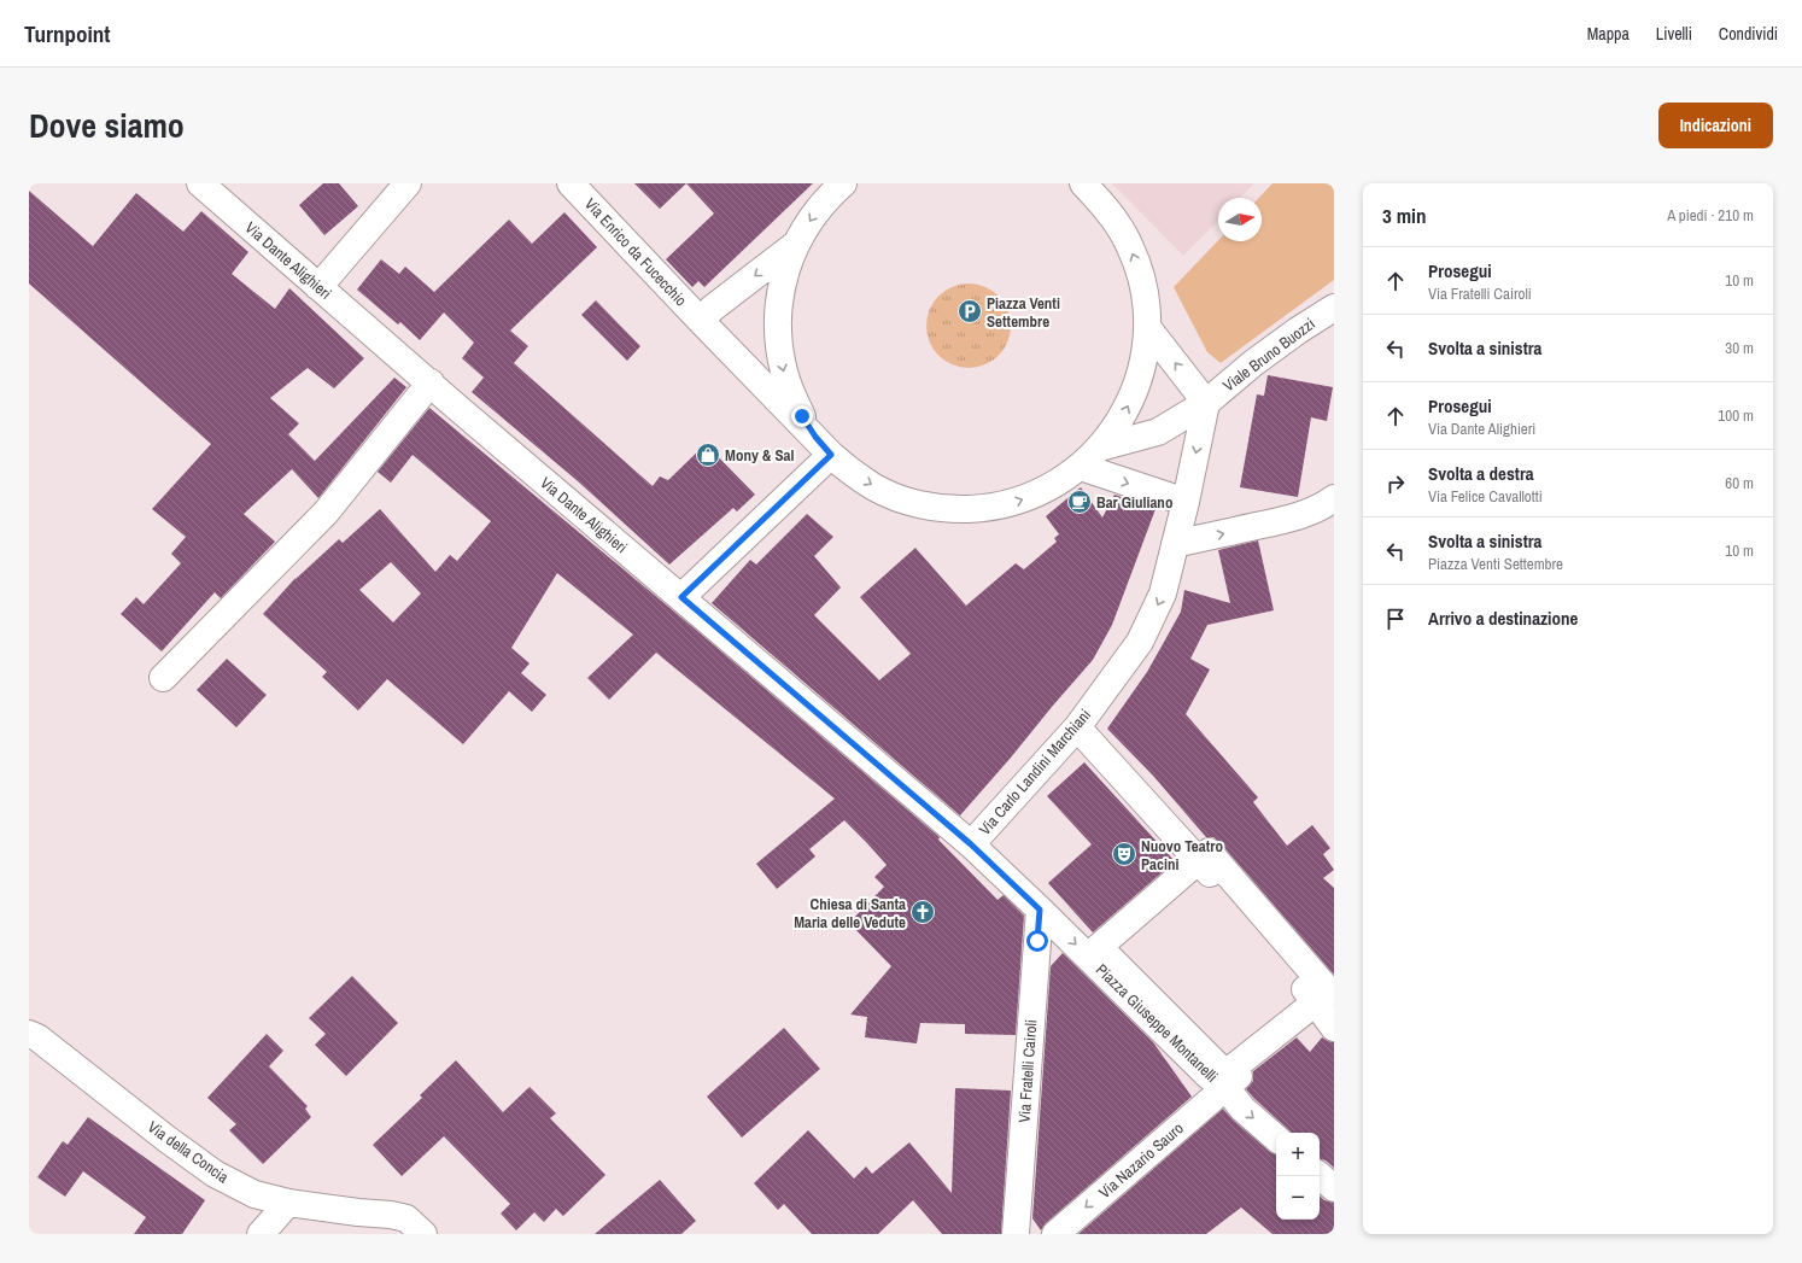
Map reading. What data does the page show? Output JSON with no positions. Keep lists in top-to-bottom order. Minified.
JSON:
{"streets":{"street":["Via Enrico da Fucecchio","Via Dante Alighieri","Viale Bruno Buozzi","Via Carlo Landini Marchiani","Piazza Giuseppe Montanelli","Via Fratelli Cairoli","Via della Concia","Via Nazario Sauro"]},"crossings":[["Via Dante Alighieri","Via Carlo Landini Marchiani"],["Via Dante Alighieri","Piazza Giuseppe Montanelli"],["Viale Bruno Buozzi","Via Carlo Landini Marchiani"],["Via Carlo Landini Marchiani","Piazza Giuseppe Montanelli"],["Piazza Giuseppe Montanelli","Via Fratelli Cairoli"],["Piazza Giuseppe Montanelli","Via Nazario Sauro"]],"one_way":["Via Nazario Sauro"],"places":{"parking":["Piazza Venti Settembre"],"shop":["Mony & Sal"],"cafe":["Bar Giuliano"],"theatre":["Nuovo Teatro Pacini"],"church":["Chiesa di Santa Maria delle Vedute"]},"north":"right","page":{"header":"Turnpoint","nav":["Mappa","Livelli","Condividi"],"title":"Dove siamo","buttons":"Indicazioni","heading":["3 min","A piedi · 210 m"],"list":[["Prosegui","Via Fratelli Cairoli","10 m"],["Svolta a sinistra","30 m"],["Prosegui","Via Dante Alighieri","100 m"],["Svolta a destra","Via Felice Cavallotti","60 m"],["Svolta a sinistra","Piazza Venti Settembre","10 m"],"Arrivo a destinazione"],"map_buttons":["+","−"]}}
